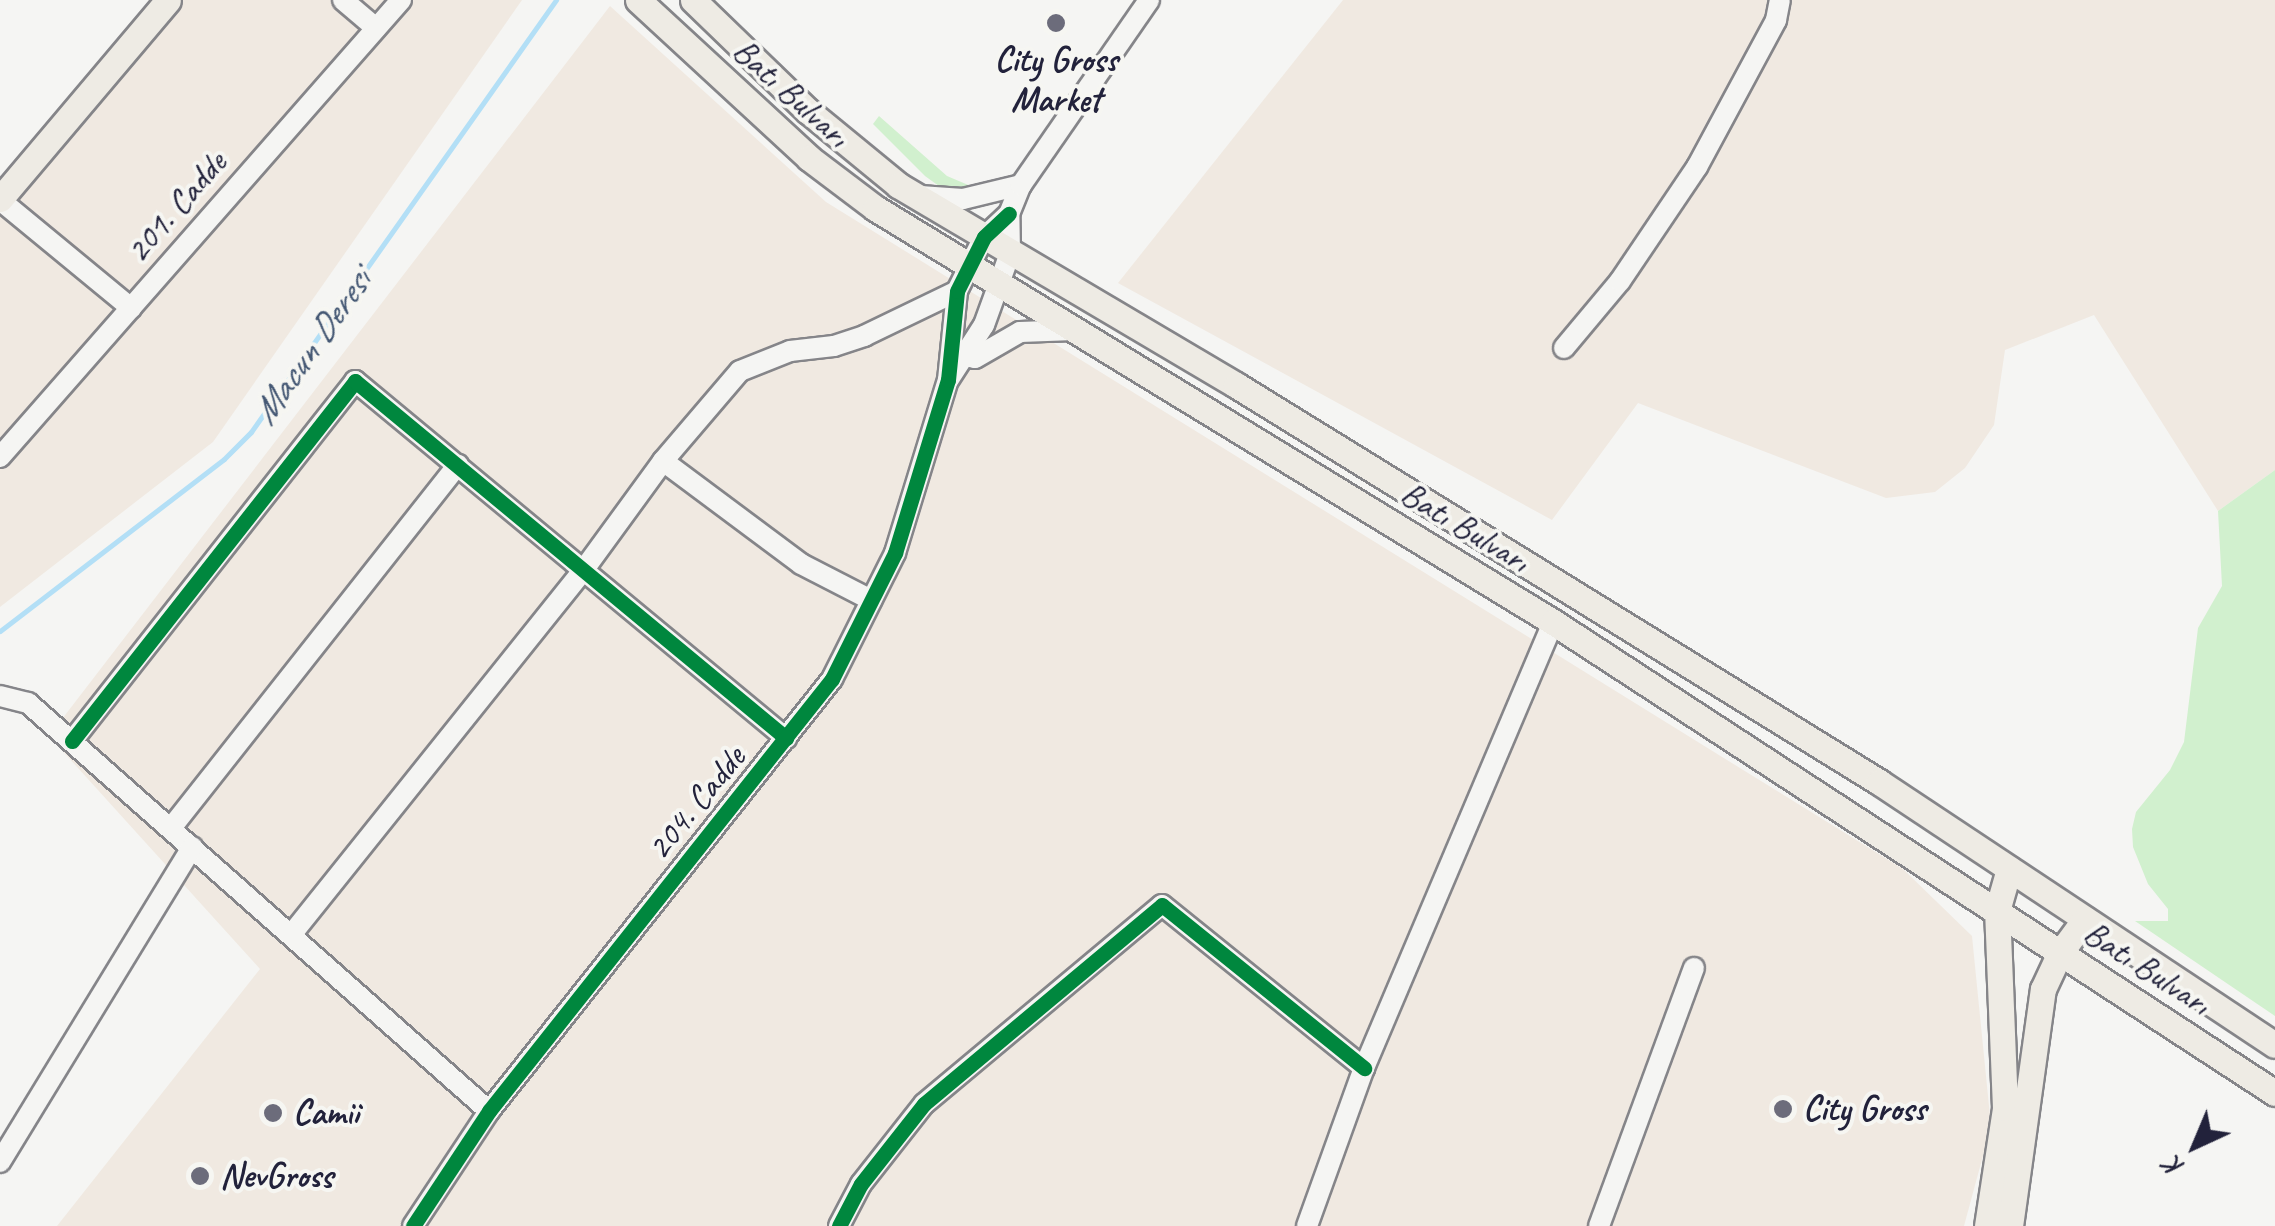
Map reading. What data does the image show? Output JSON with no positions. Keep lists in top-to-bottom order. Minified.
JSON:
{"streets":{"main road":["Batı Bulvarı"],"street":["201. Cadde","204. Cadde"]},"crossings":[["Batı Bulvarı","204. Cadde"]],"water":["Macun Deresi"],"places":["City Gross Market","City Gross","Camii","NevGross"],"north":"bottom left"}
